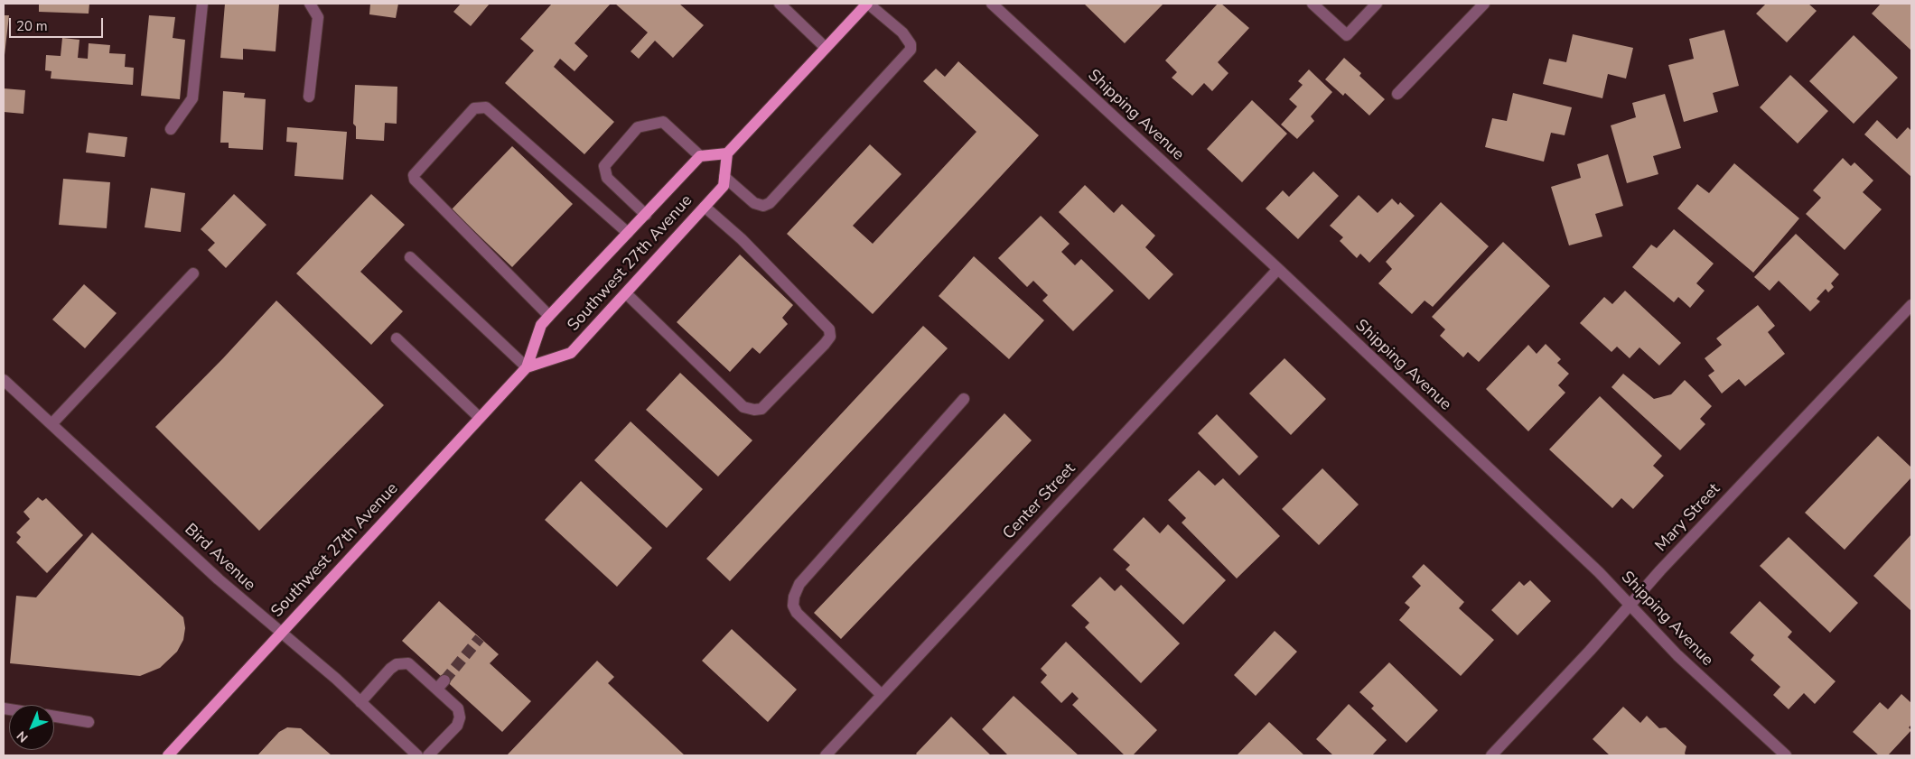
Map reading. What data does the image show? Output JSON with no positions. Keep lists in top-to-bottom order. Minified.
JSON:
{"streets":{"main road":["Southwest 27th Avenue"],"street":["Shipping Avenue","Center Street","Mary Street","Bird Avenue"]},"crossings":[["Shipping Avenue","Center Street"],["Shipping Avenue","Mary Street"],["Southwest 27th Avenue","Bird Avenue"]],"scale_bar":"20 m","north":"bottom left"}
